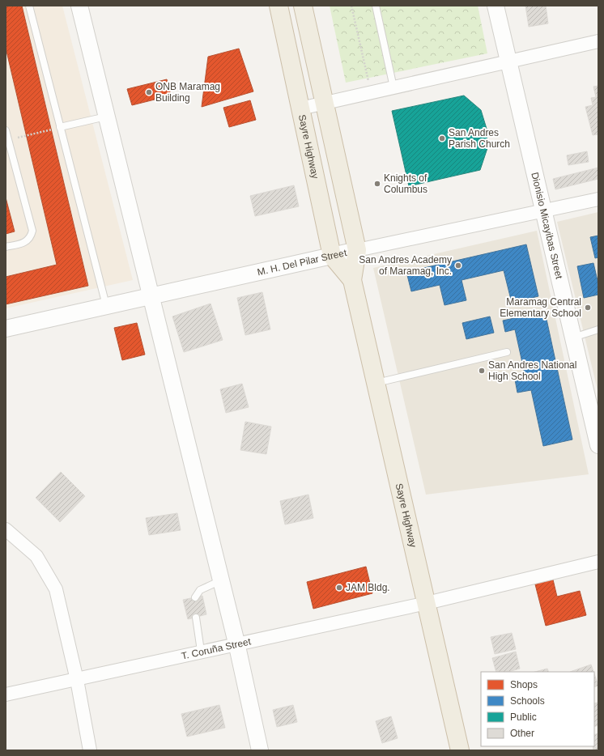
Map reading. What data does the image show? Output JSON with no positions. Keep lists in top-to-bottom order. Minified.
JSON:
{"streets":{"highway":["Sayre Highway"],"street":["Dionisio Micayibas Street","M. H. Del Pilar Street","T. Coruña Street"]},"crossings":[["Sayre Highway","M. H. Del Pilar Street"],["Sayre Highway","T. Coruña Street"],["Dionisio Micayibas Street","M. H. Del Pilar Street"]],"places":["ONB Maramag Building","San Andres Parish Church","Knights of Columbus","San Andres Academy of Maramag, Inc.","Maramag Central Elementary School","San Andres National High School","JAM Bldg."],"legend":["Shops","Schools","Public","Other"]}
